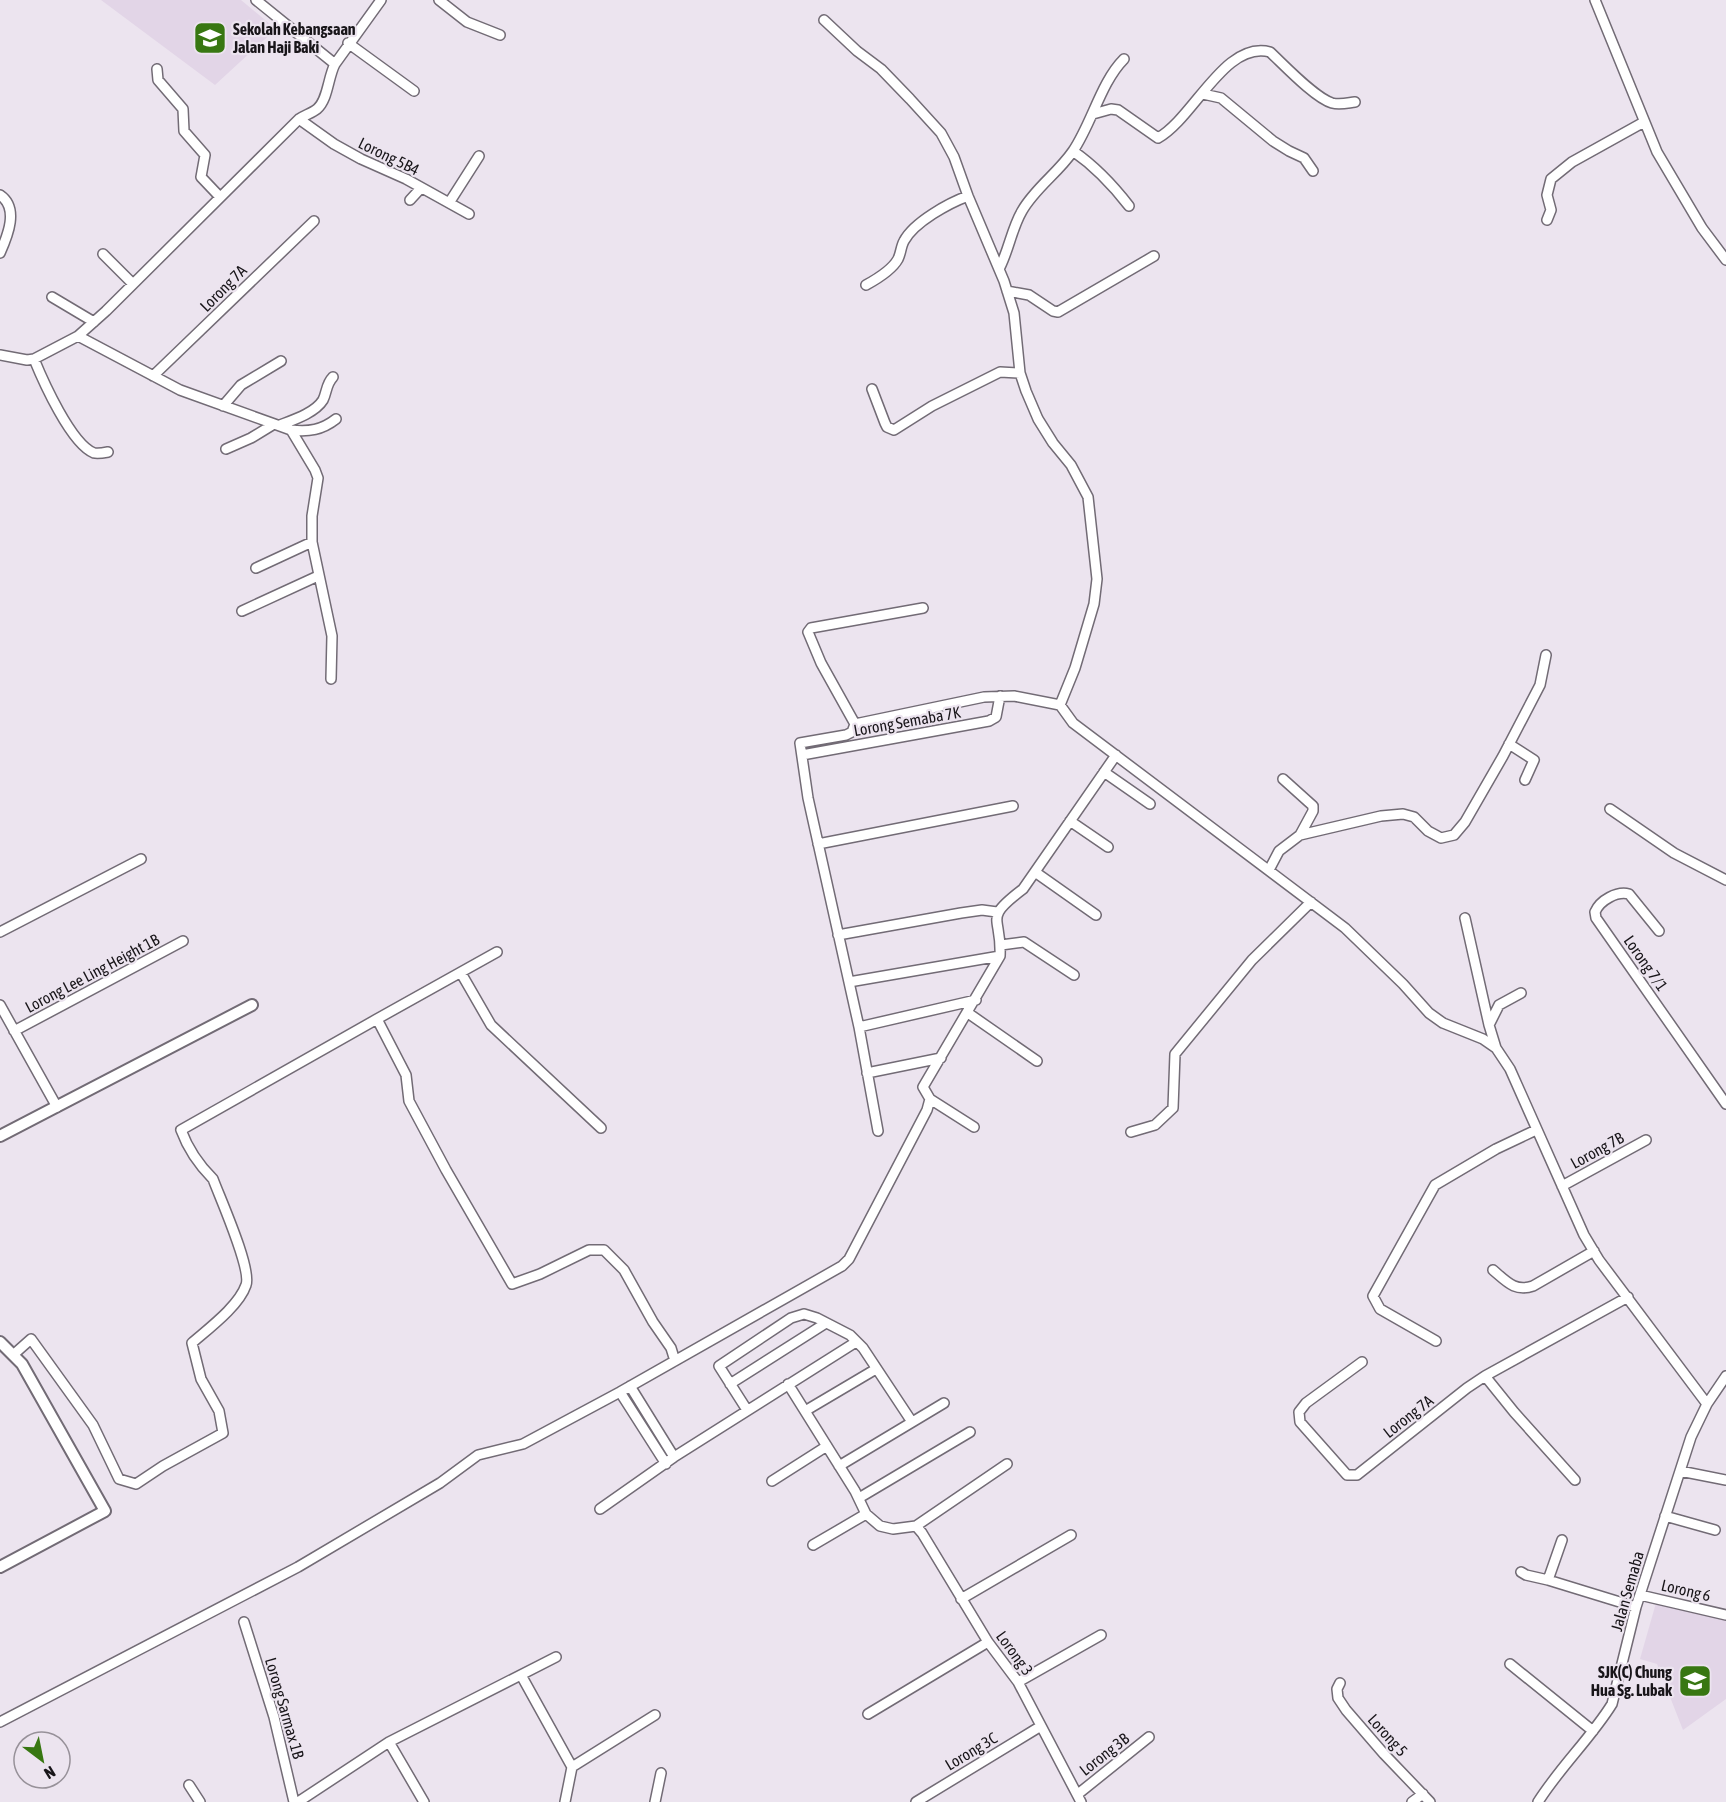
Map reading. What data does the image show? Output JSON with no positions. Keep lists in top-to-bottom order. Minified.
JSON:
{"streets":{"street":["Lorong 5B4","Lorong 7A","Lorong Semaba 7K","Lorong 7/1","Lorong Lee Ling Height 1B","Lorong 7B","Lorong 6","Jalan Semaba","Lorong 3","Lorong Sarmax 1B","Lorong 5","Lorong 3C","Lorong 3B"]},"crossings":[["Lorong 6","Jalan Semaba"],["Lorong 3","Lorong 3C"],["Lorong 3","Lorong 3B"]],"places":{"school or university":["Sekolah Kebangsaan Jalan Haji Baki","SJK(C) Chung Hua Sg. Lubak"]},"north":"bottom right"}
